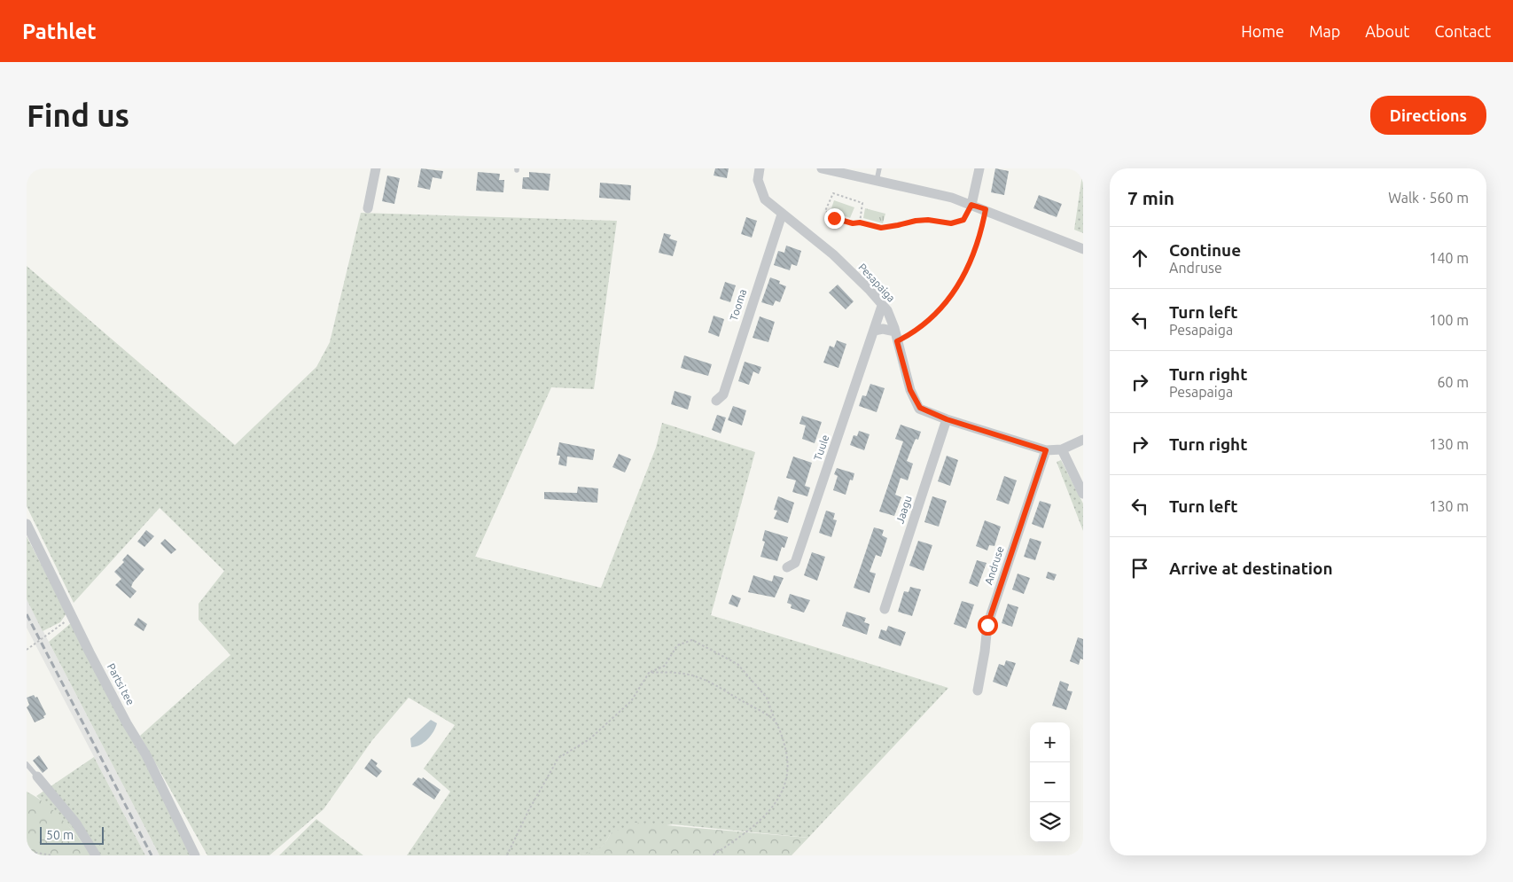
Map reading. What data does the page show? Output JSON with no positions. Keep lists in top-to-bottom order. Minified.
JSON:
{"streets":{"street":["Pesapaiga","Tooma","Tuule","Jaagu","Andruse","Partsi tee"]},"crossings":[["Pesapaiga","Tooma"],["Pesapaiga","Tuule"],["Pesapaiga","Jaagu"],["Pesapaiga","Andruse"]],"scale_bar":"50 m","page":{"header":"Pathlet","nav":["Home","Map","About","Contact"],"buttons":"Directions","title":"Find us","heading":["7 min","Walk · 560 m"],"list":[["Continue","Andruse","140 m"],["Turn left","Pesapaiga","100 m"],["Turn right","Pesapaiga","60 m"],["Turn right","130 m"],["Turn left","130 m"],"Arrive at destination"],"map_buttons":["+","−"],"scale":"50 m"}}
